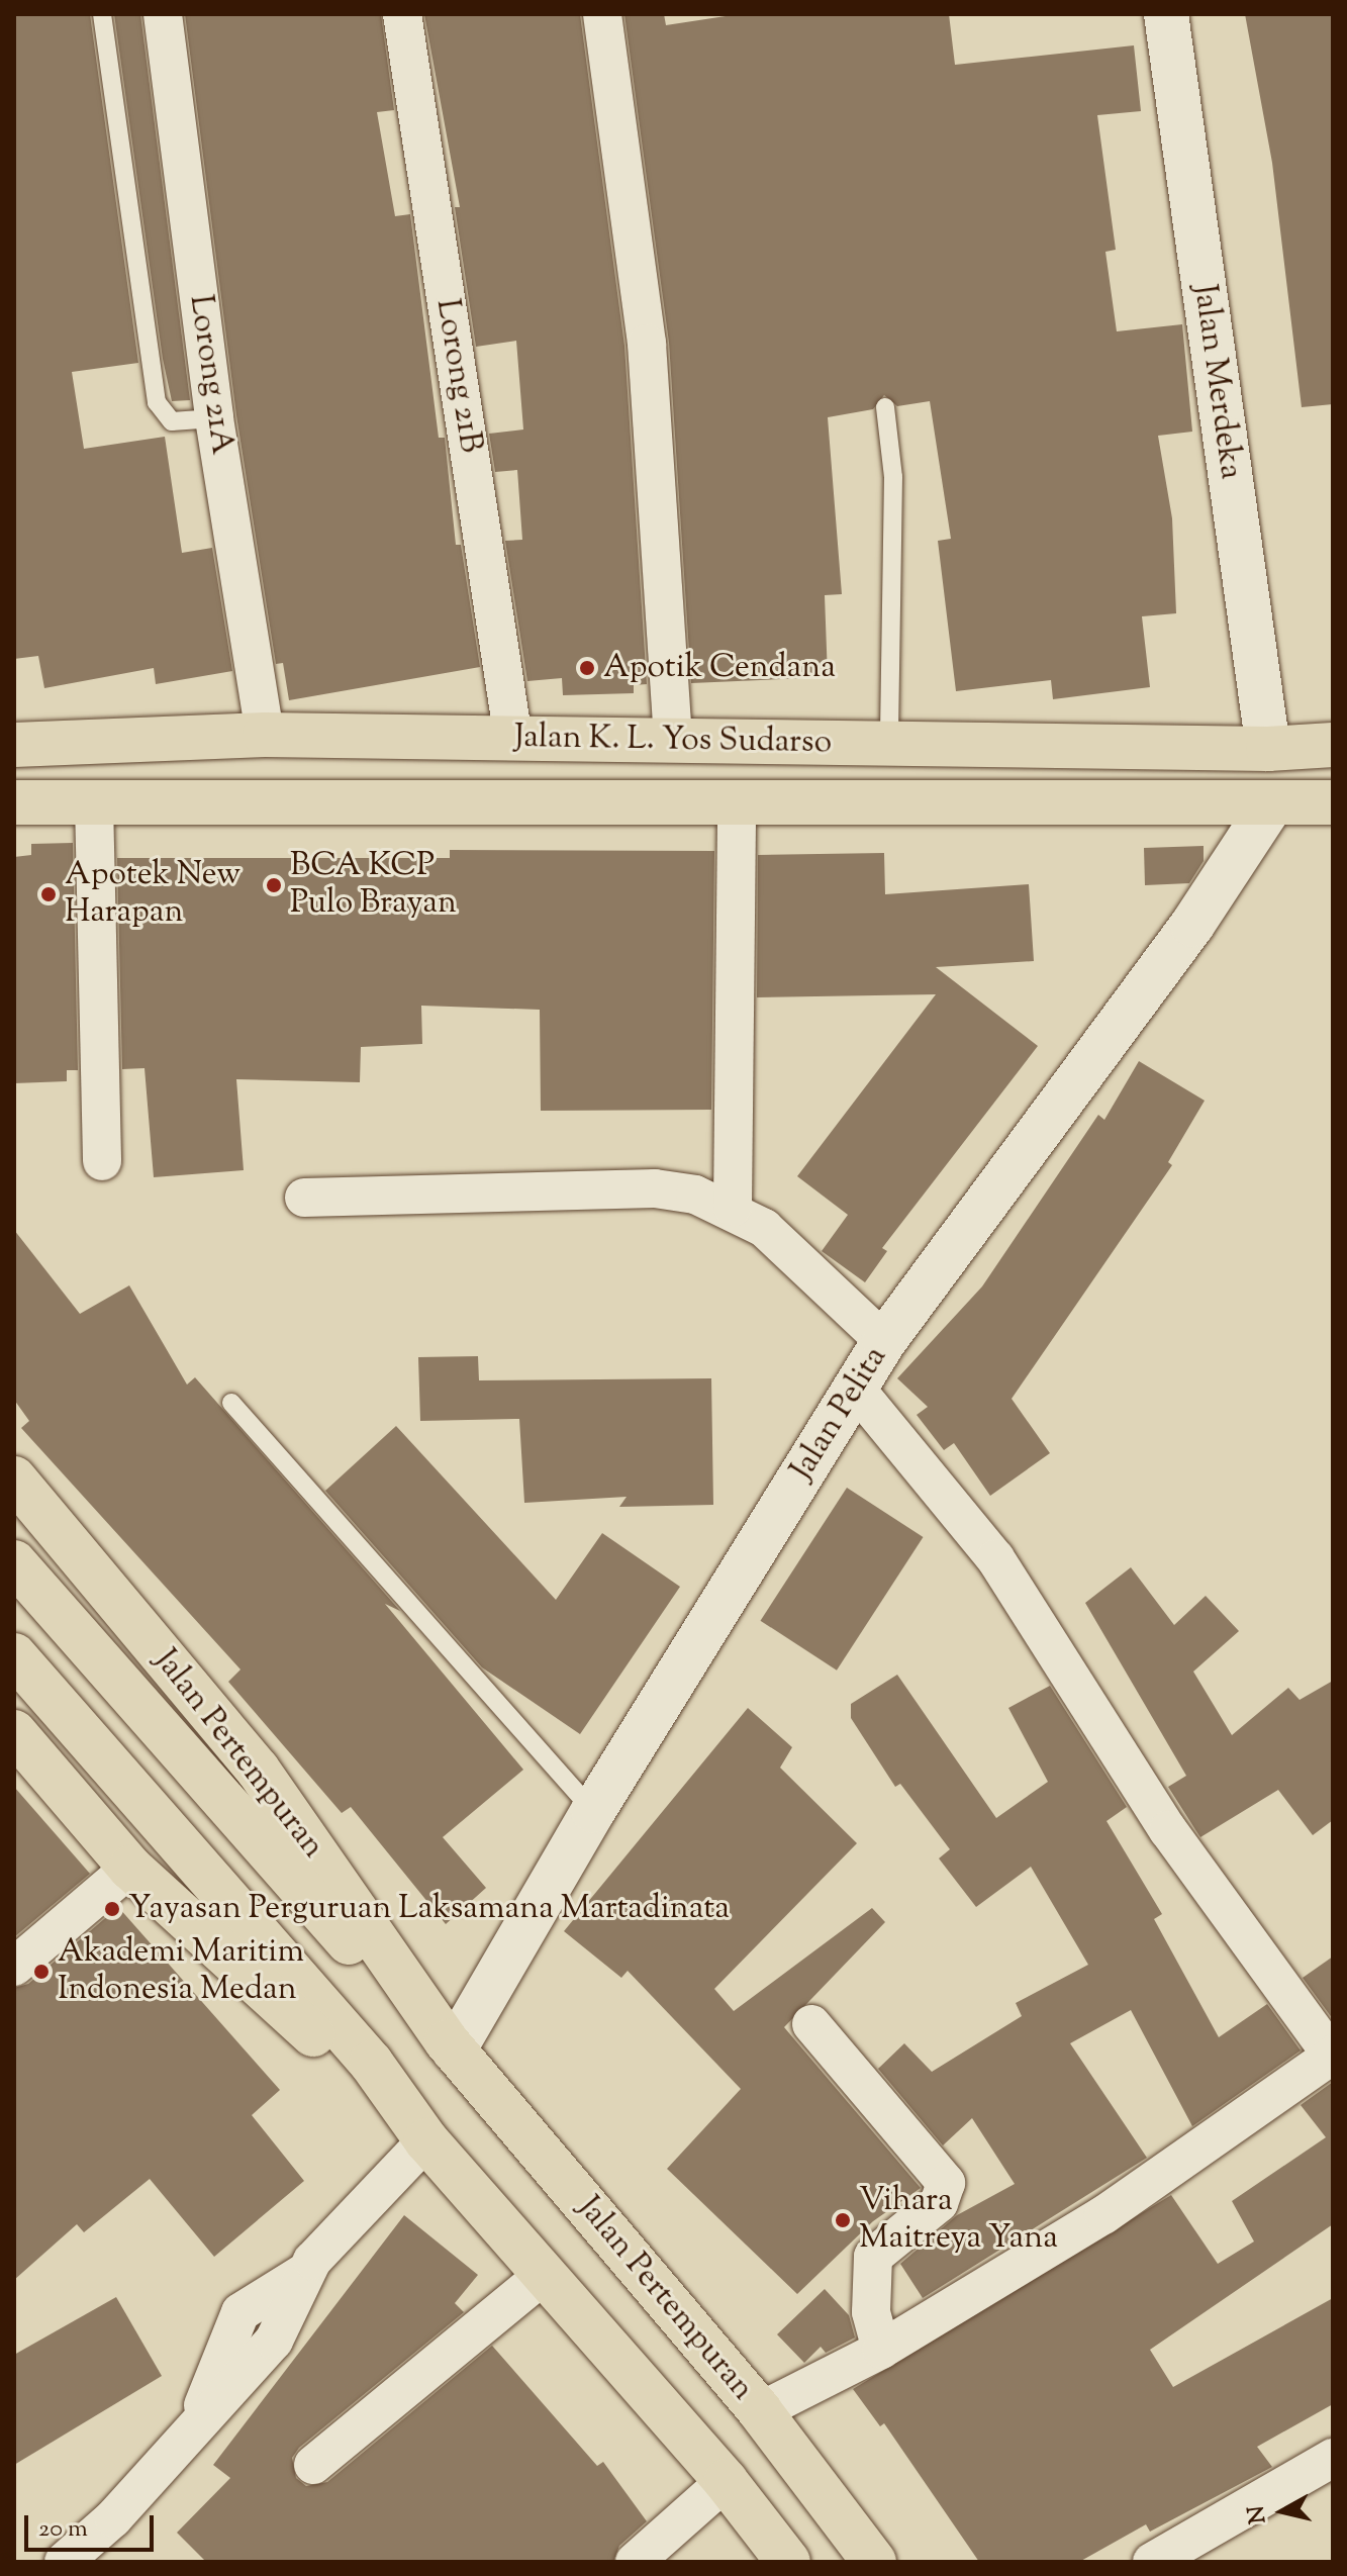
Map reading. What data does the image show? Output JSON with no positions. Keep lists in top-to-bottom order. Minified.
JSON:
{"streets":{"main road":["Jalan K. L. Yos Sudarso","Jalan Pertempuran"],"street":["Lorong 21A","Lorong 21B","Jalan Merdeka","Jalan Pelita"]},"crossings":[["Lorong 21A","Jalan K. L. Yos Sudarso"],["Lorong 21B","Jalan K. L. Yos Sudarso"],["Jalan Merdeka","Jalan K. L. Yos Sudarso"],["Jalan K. L. Yos Sudarso","Jalan Pelita"],["Jalan Pelita","Jalan Pertempuran"]],"places":["Apotik Cendana","BCA KCP Pulo Brayan","Apotek New Harapan","Yayasan Perguruan Laksamana Martadinata","Akademi Maritim Indonesia Medan","Vihara Maitreya Yana"],"scale_bar":"20 m","north":"left"}
